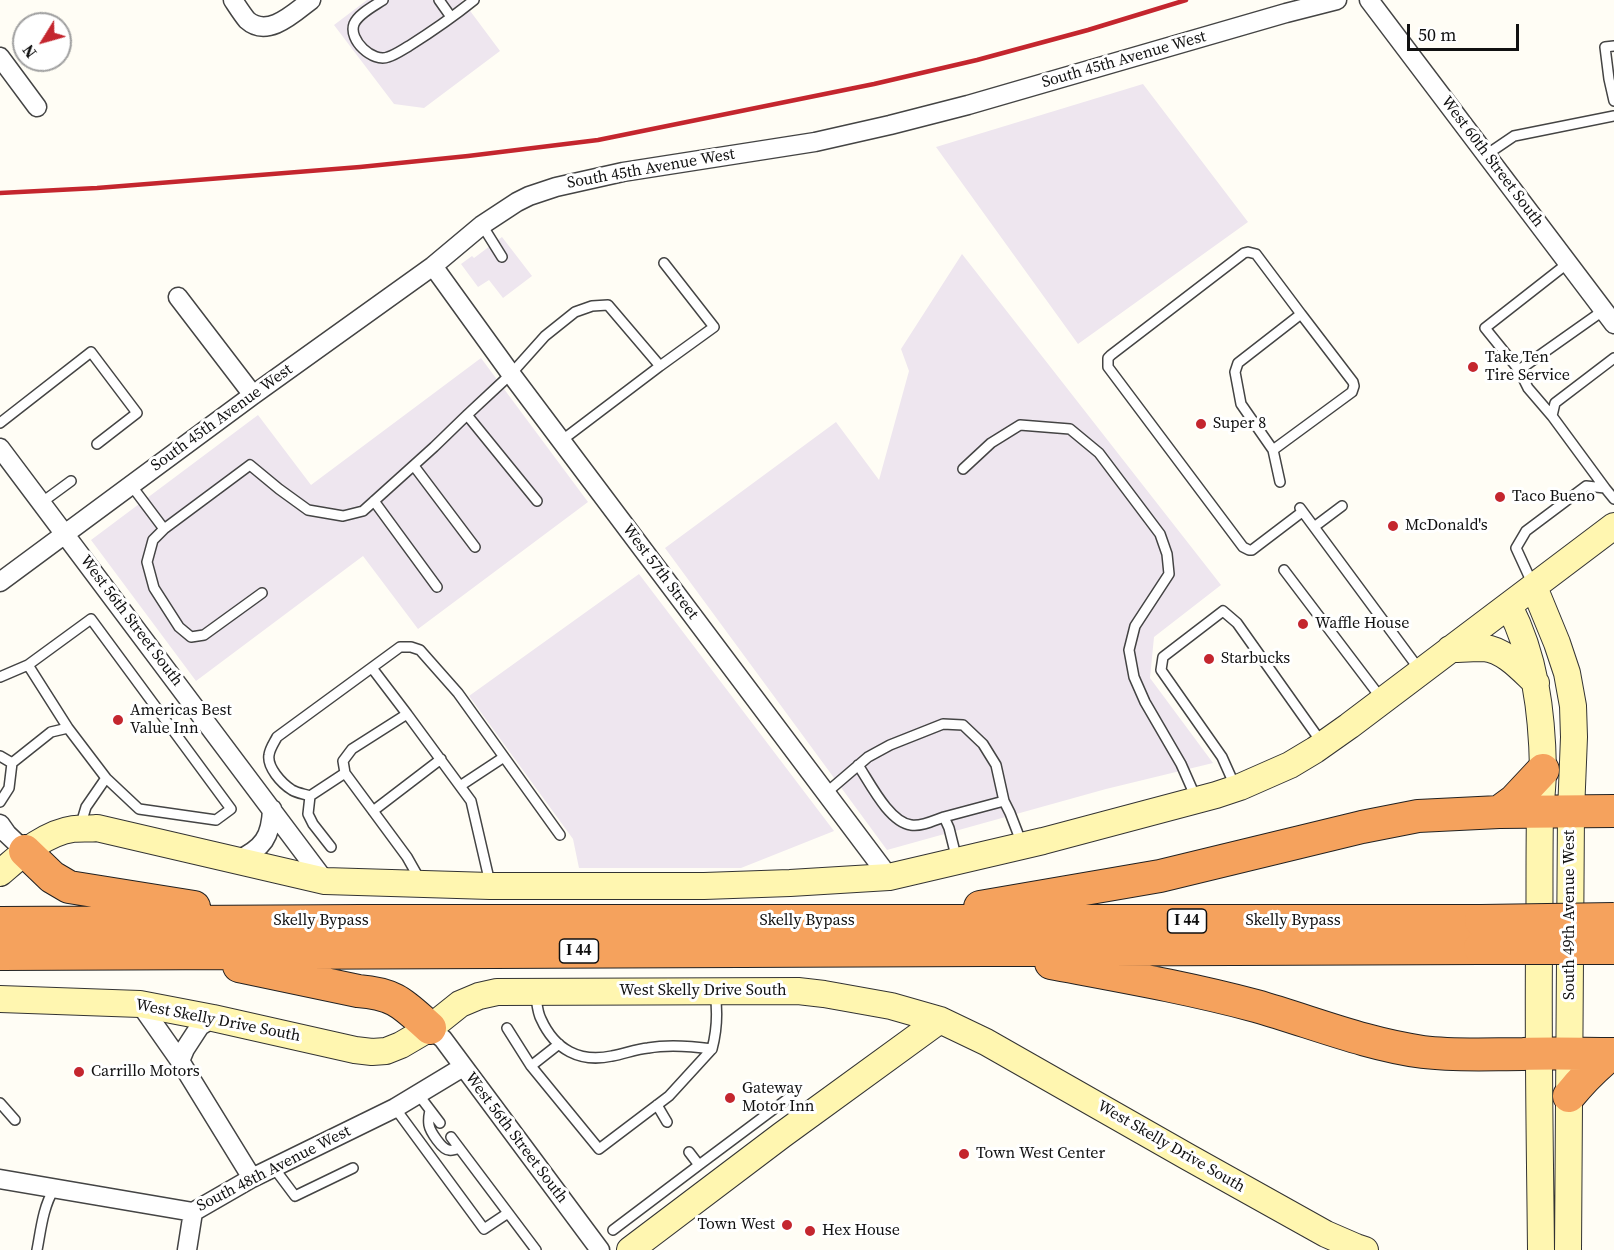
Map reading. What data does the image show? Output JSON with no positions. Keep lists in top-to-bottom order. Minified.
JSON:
{"streets":{"highway":["Skelly Bypass","I 44"],"street":["South 45th Avenue West","West 60th Street South","West 57th Street","West 56th Street South","South 49th Avenue West","West Skelly Drive South","South 48th Avenue West"]},"crossings":[["South 45th Avenue West","West 57th Street"],["South 45th Avenue West","West 56th Street South"],["West 56th Street South","West Skelly Drive South"],["West 56th Street South","South 48th Avenue West"]],"places":["Take Ten Tire Service","Super 8","Taco Bueno","McDonald's","Waffle House","Starbucks","Americas Best Value Inn","Carrillo Motors","Gateway Motor Inn","Town West Center","Town West","Hex House"],"scale_bar":"50 m","north":"bottom left"}
